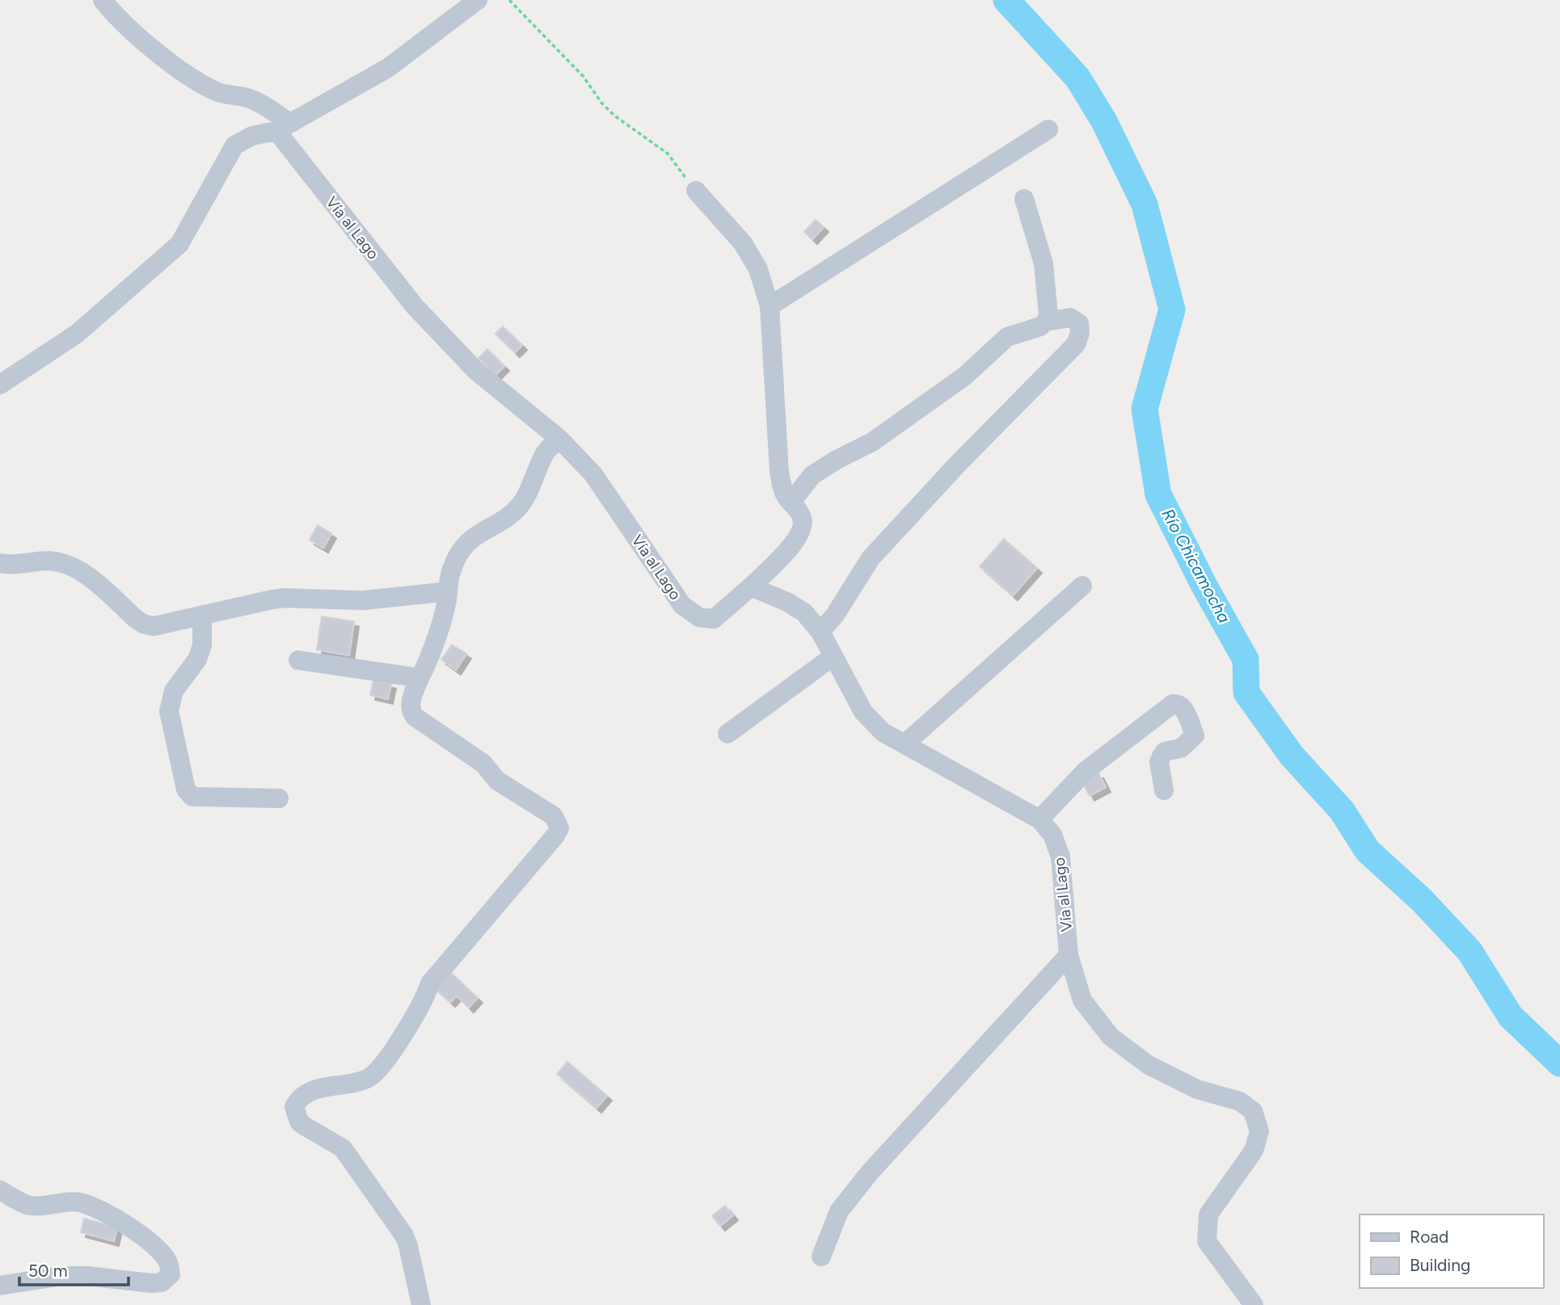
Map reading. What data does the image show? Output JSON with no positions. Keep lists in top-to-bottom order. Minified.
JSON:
{"streets":{"street":["Vía al Lago"]},"water":["Río Chicamocha"],"legend":["Road","Building"],"scale_bar":"50 m"}
